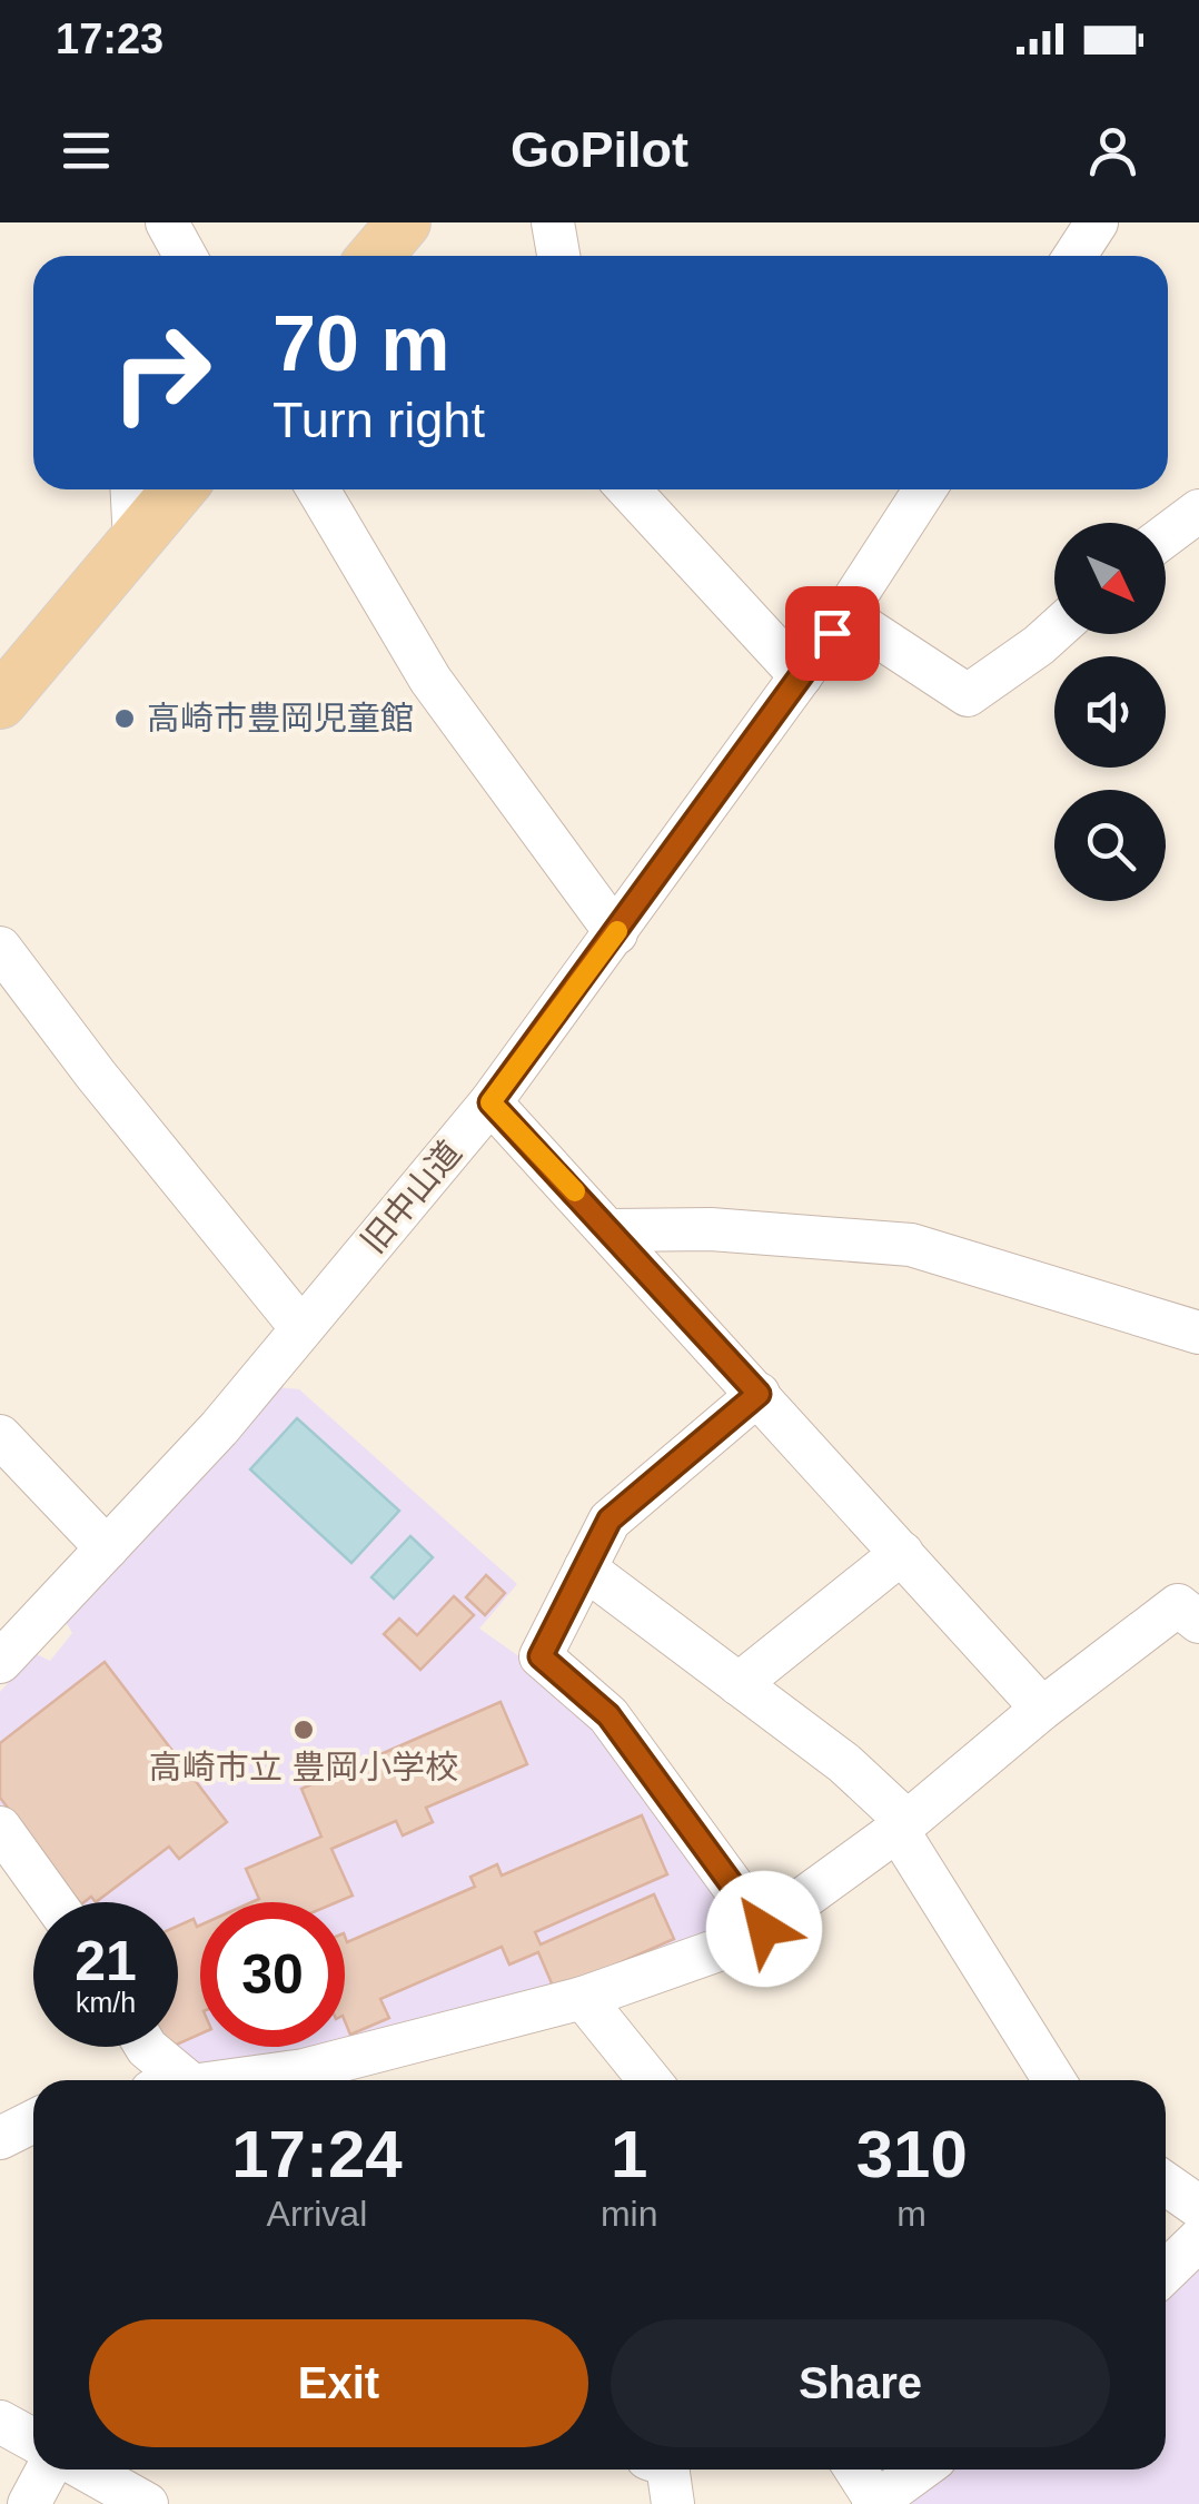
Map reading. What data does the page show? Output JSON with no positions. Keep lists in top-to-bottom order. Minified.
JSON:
{"streets":{"street":["旧中山道"]},"places":["高崎市豊岡児童館","高崎市立 豊岡小学校"],"north":"bottom right","page":{"status":"17:23","header":"GoPilot","turn":["70 m","Turn right"],"speed":"21 km/h","limit":"30","eta":["17:24","Arrival","1","min","310","m"],"buttons":["Exit","Share"]}}
